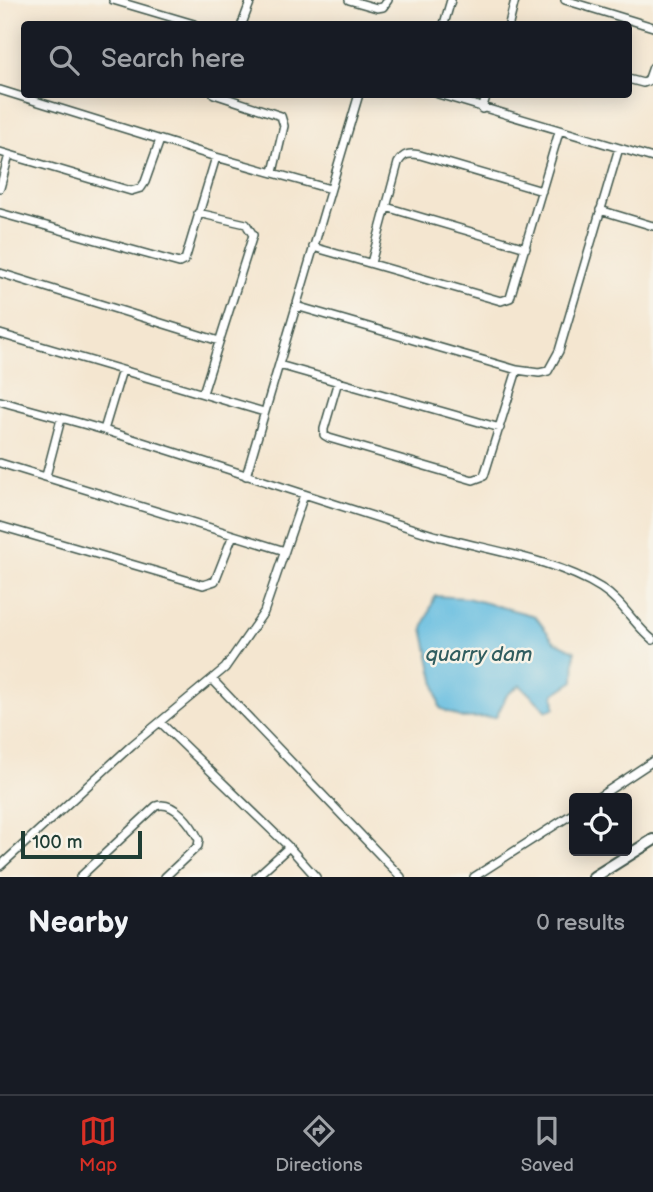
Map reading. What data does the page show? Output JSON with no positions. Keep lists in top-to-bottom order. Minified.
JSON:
{"water":["quarry dam"],"scale_bar":"100 m","page":{"search":"Search here","scale":"100 m","heading":["Nearby","0 results"],"nav":["Map","Directions","Saved"]}}
